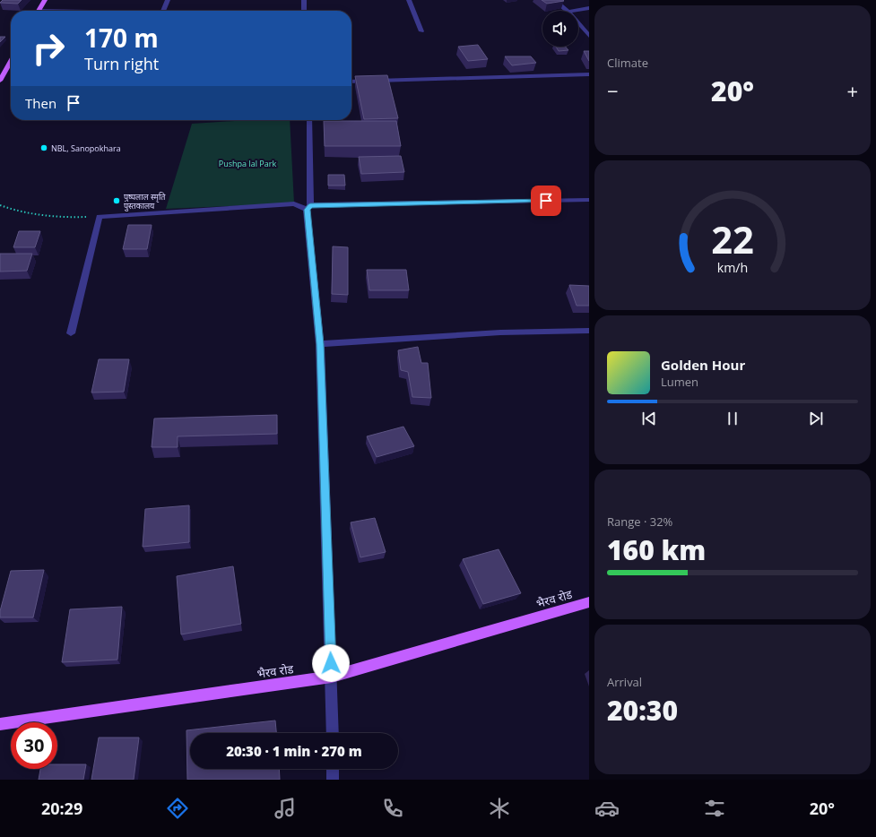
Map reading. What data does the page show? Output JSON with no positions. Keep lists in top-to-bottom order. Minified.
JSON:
{"streets":{"main road":["भैरव रोड"]},"parks":["Pushpa lal Park"],"places":["NBL, Sanopokhara","पुष्पलाल स्मृति पुस्तकालय"],"page":{"tile":["Climate",["Range · 32%","160 km"],["Arrival","20:30"]],"turn":["170 m","Turn right"],"heat":["−","20°","+"],"then":"Then","song":["Golden Hour","Lumen"],"limit":"30","trip":"20:30 · 1 min · 270 m","tabs":["20:29","20°"],"gauge":["22","km/h"]}}
